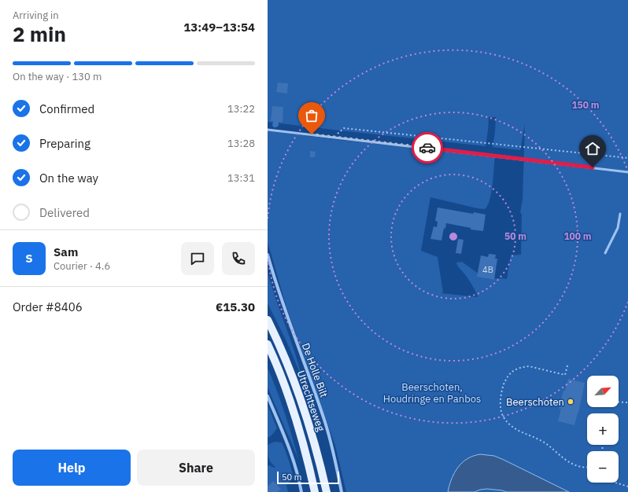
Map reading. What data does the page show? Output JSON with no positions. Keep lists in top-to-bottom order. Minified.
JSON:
{"streets":{"main road":["Utrechtseweg"],"street":["De Holle Bilt"]},"parks":["Beerschoten, Houdringe en Panbos"],"places":["Beerschoten"],"house_numbers":["4B"],"scale_bar":"50 m","north":"top right","page":{"heading":["2 min","Arriving in","13:49–13:54"],"panel":["Sam","Courier · 4.6","Order #8406","€15.30"],"bar":"On the way · 130 m","list":[["Confirmed","13:22"],["Preparing","13:28"],["On the way","13:31"],"Delivered"],"round":"S","map_buttons":["+","−"],"buttons":["Help","Share"],"scale":"50 m"},"rings":["150 m","50 m","100 m"]}
